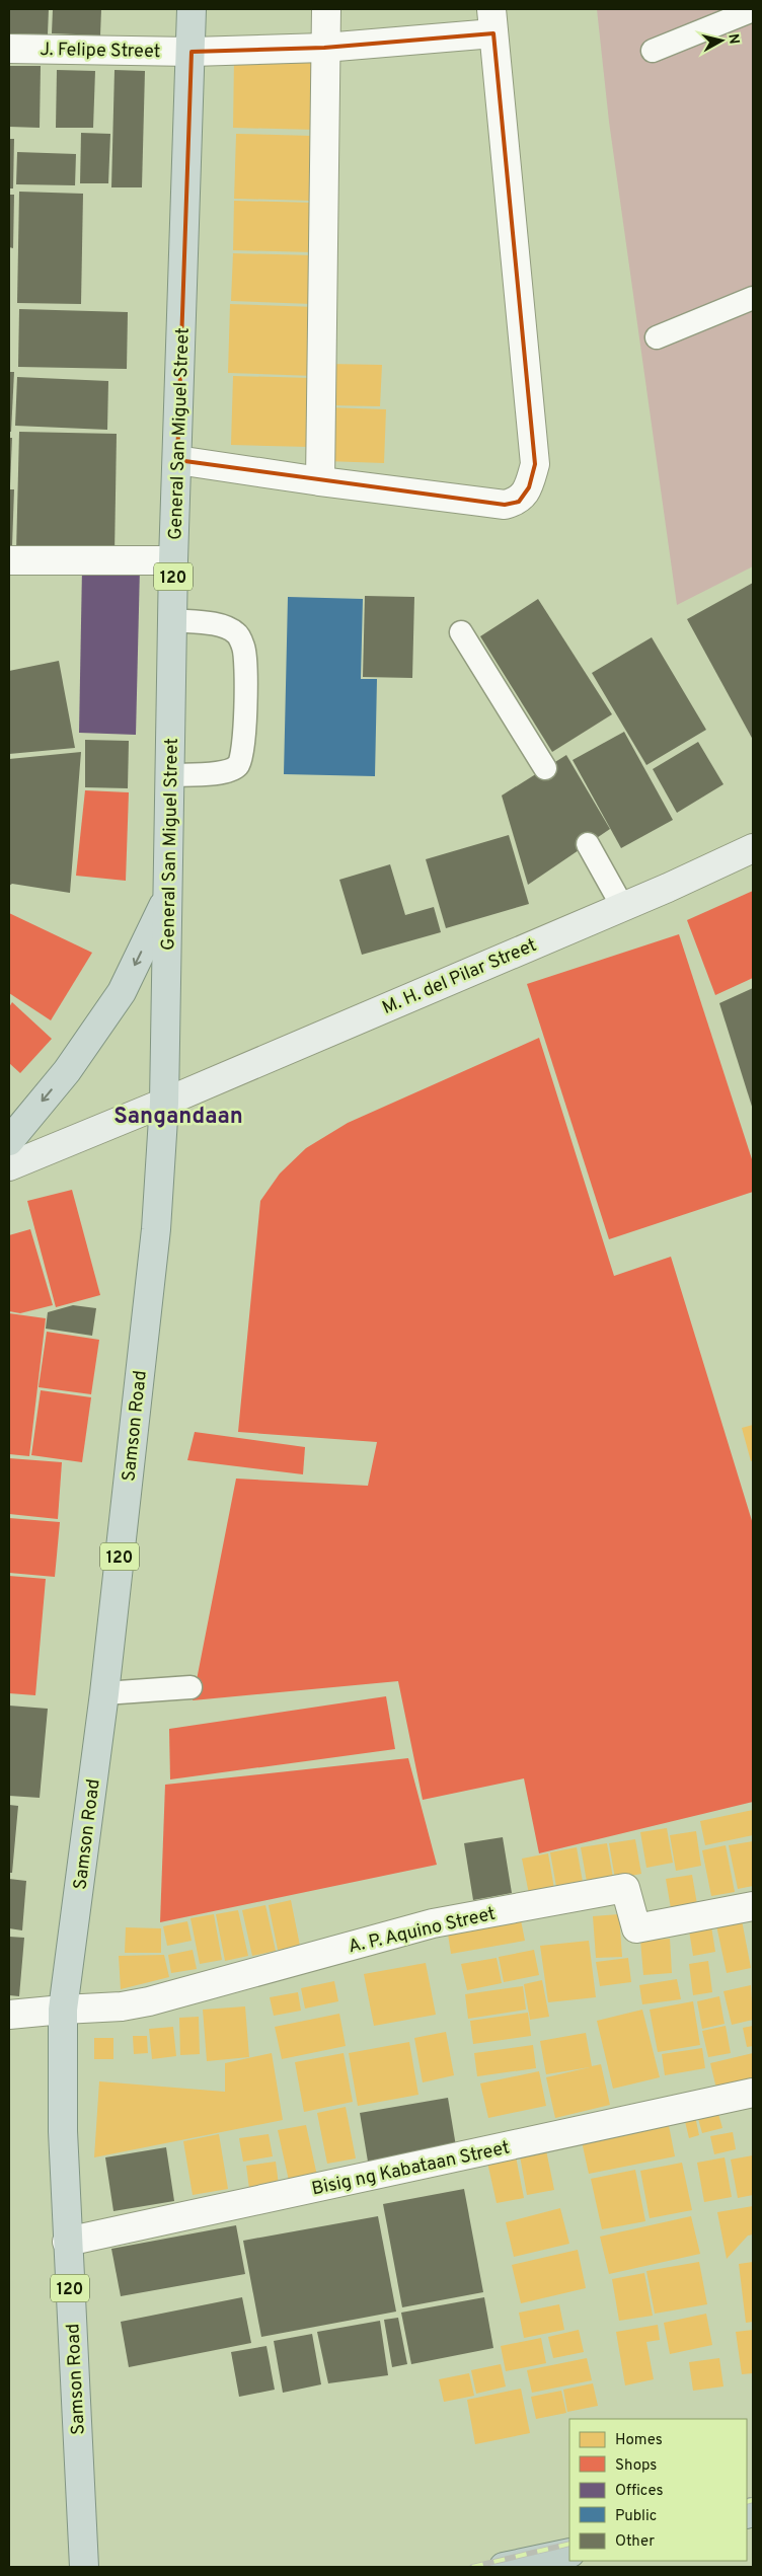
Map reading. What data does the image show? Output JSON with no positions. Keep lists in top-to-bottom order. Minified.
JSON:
{"streets":{"highway":["General San Miguel Street","120","Samson Road"],"main road":["M. H. del Pilar Street"],"street":["J. Felipe Street","A. P. Aquino Street","Bisig ng Kabataan Street"]},"crossings":[["J. Felipe Street","General San Miguel Street"],["General San Miguel Street","M. H. del Pilar Street"],["General San Miguel Street","Samson Road"],["M. H. del Pilar Street","Samson Road"],["Samson Road","A. P. Aquino Street"],["Samson Road","Bisig ng Kabataan Street"]],"districts":["Sangandaan"],"legend":["Homes","Shops","Offices","Public","Other"],"north":"right"}
